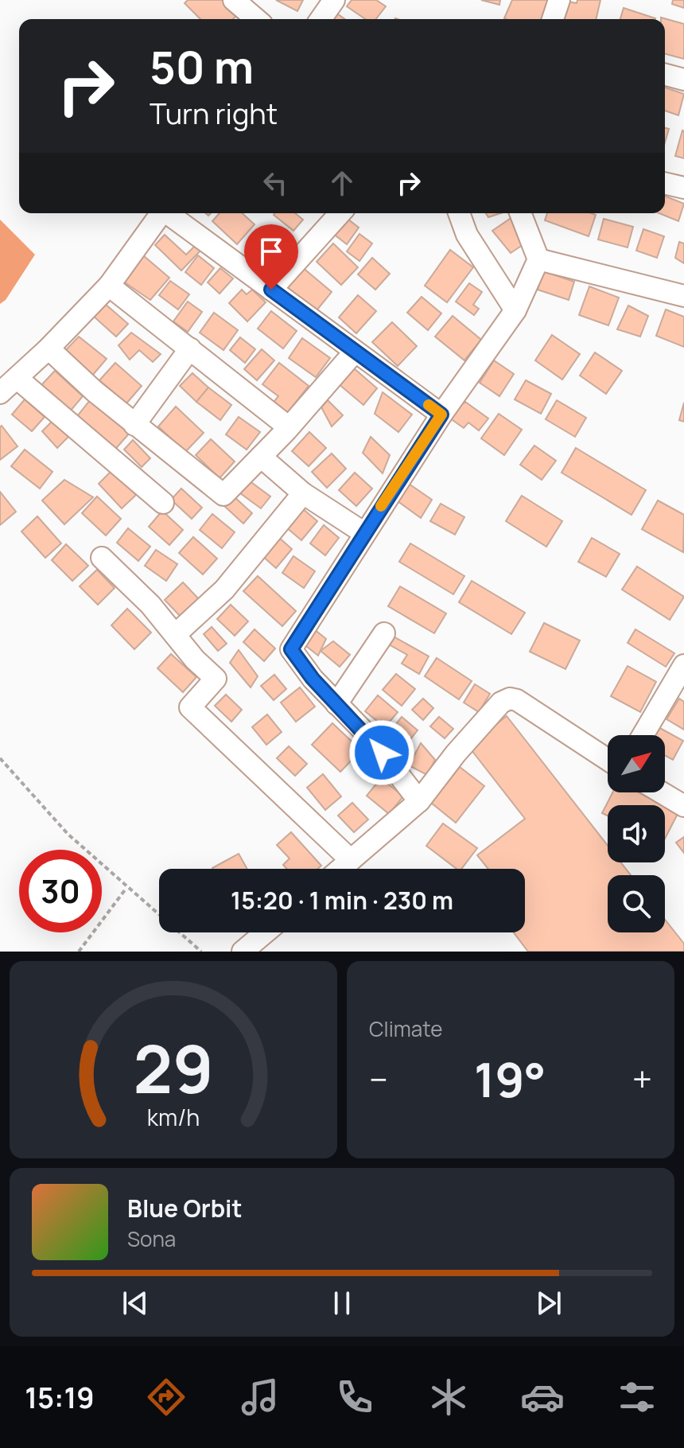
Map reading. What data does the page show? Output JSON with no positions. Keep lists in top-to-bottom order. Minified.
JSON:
{"north":"top right","page":{"turn":["50 m","Turn right"],"limit":"30","trip":"15:20 · 1 min · 230 m","tile":"Climate","heat":["−","19°","+"],"song":["Blue Orbit","Sona"],"tabs":"15:19","gauge":["29","km/h"]}}
